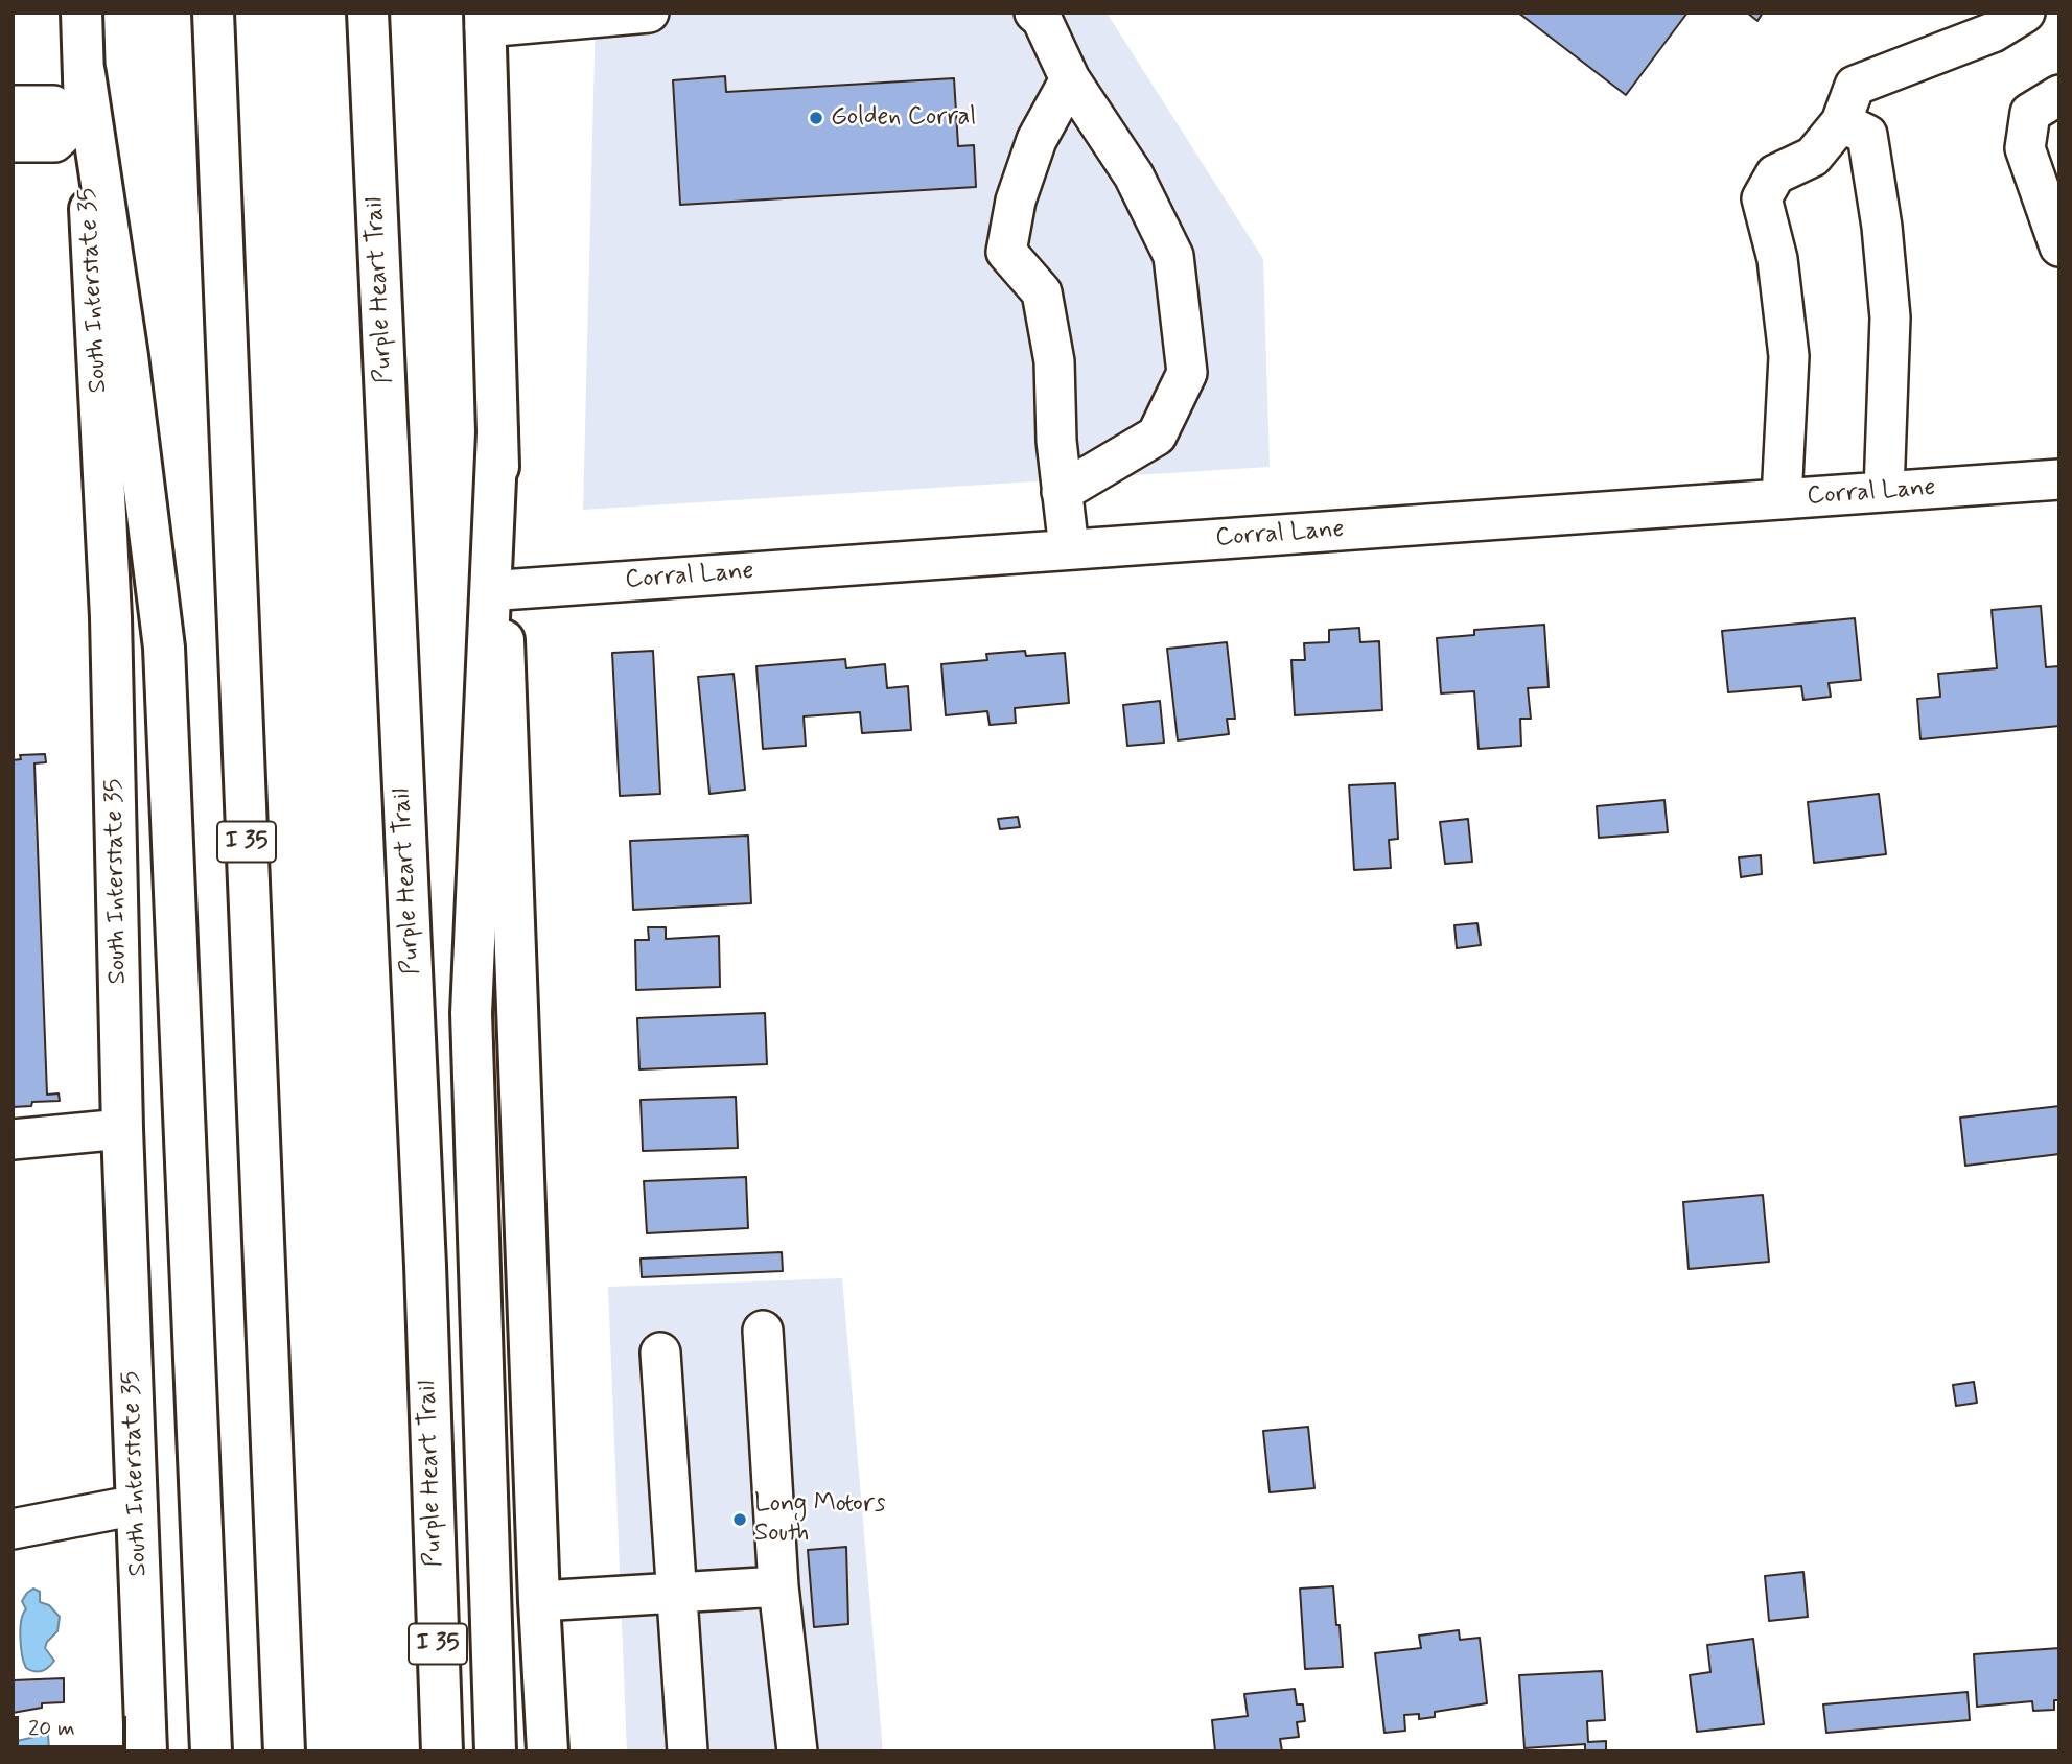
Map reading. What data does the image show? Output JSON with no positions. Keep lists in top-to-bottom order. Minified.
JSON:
{"streets":{"main road":["South Interstate 35","Purple Heart Trail","I 35"],"street":["Corral Lane"]},"places":["Golden Corral","Long Motors South"],"scale_bar":"20 m"}
